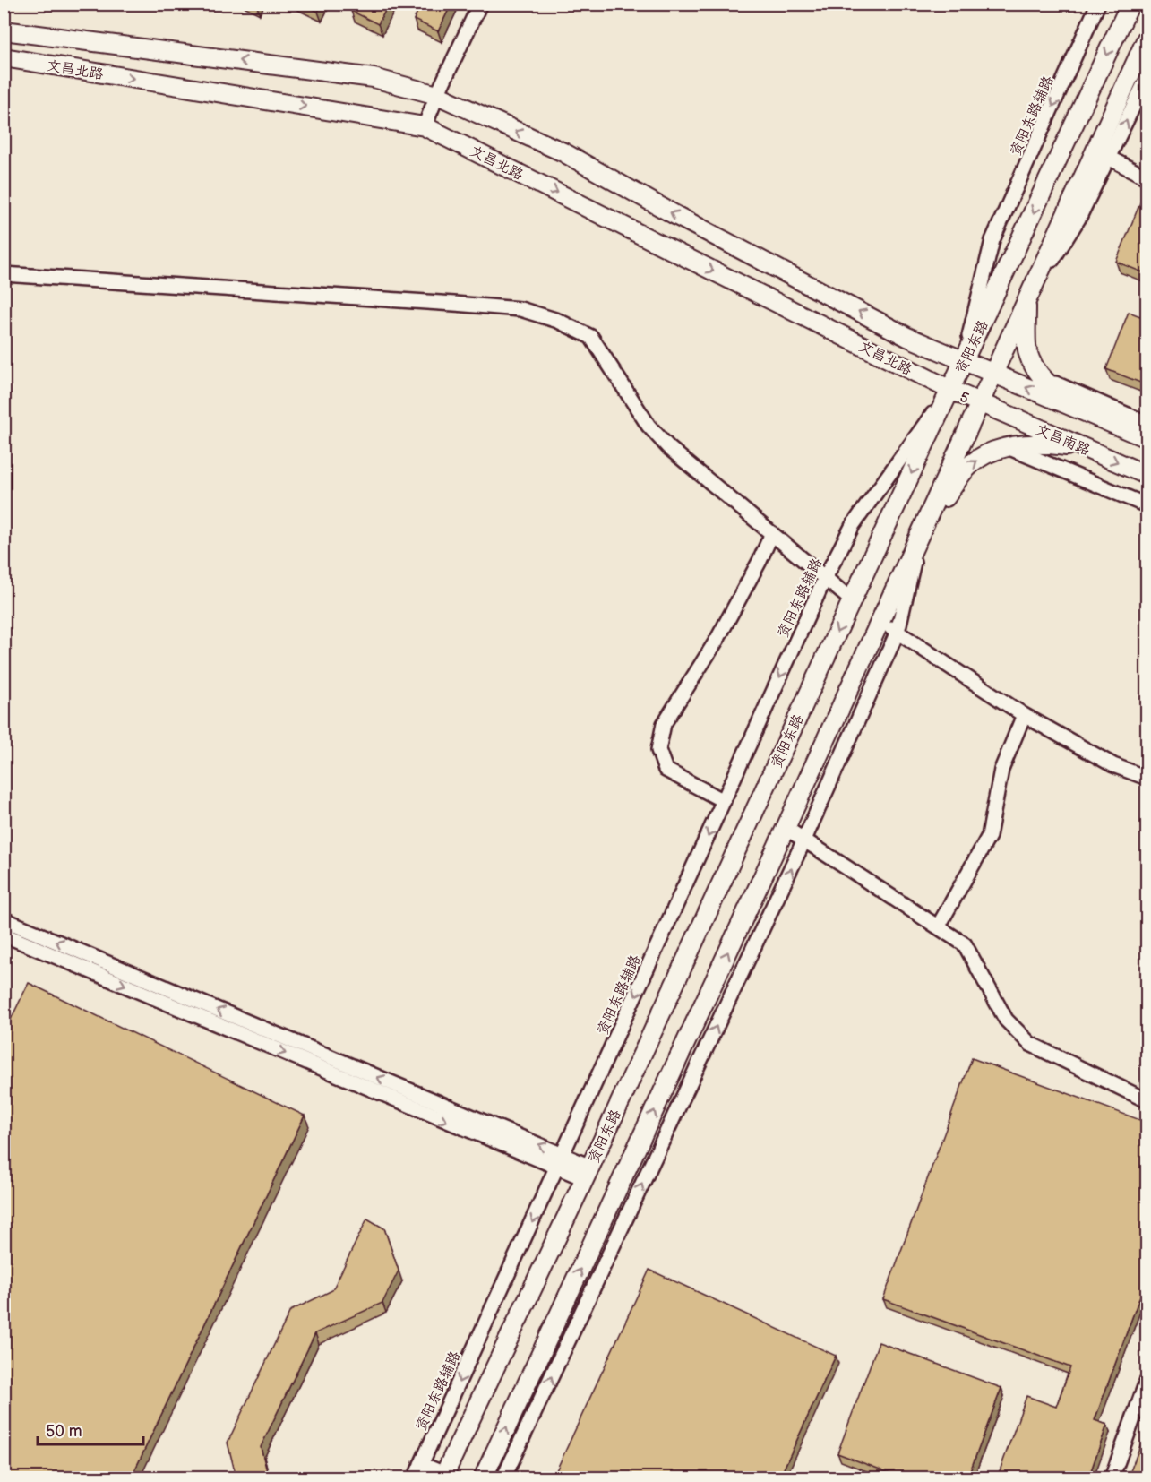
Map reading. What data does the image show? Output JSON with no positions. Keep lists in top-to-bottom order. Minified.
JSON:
{"streets":{"main road":["文昌北路","资阳东路","5","文昌南路"],"street":["资阳东路辅路"]},"crossings":[["文昌北路","资阳东路辅路"],["文昌北路","资阳东路"],["文昌北路","5"],["资阳东路辅路","资阳东路"],["资阳东路辅路","5"],["资阳东路","5"],["5","文昌南路"]],"scale_bar":"50 m"}
